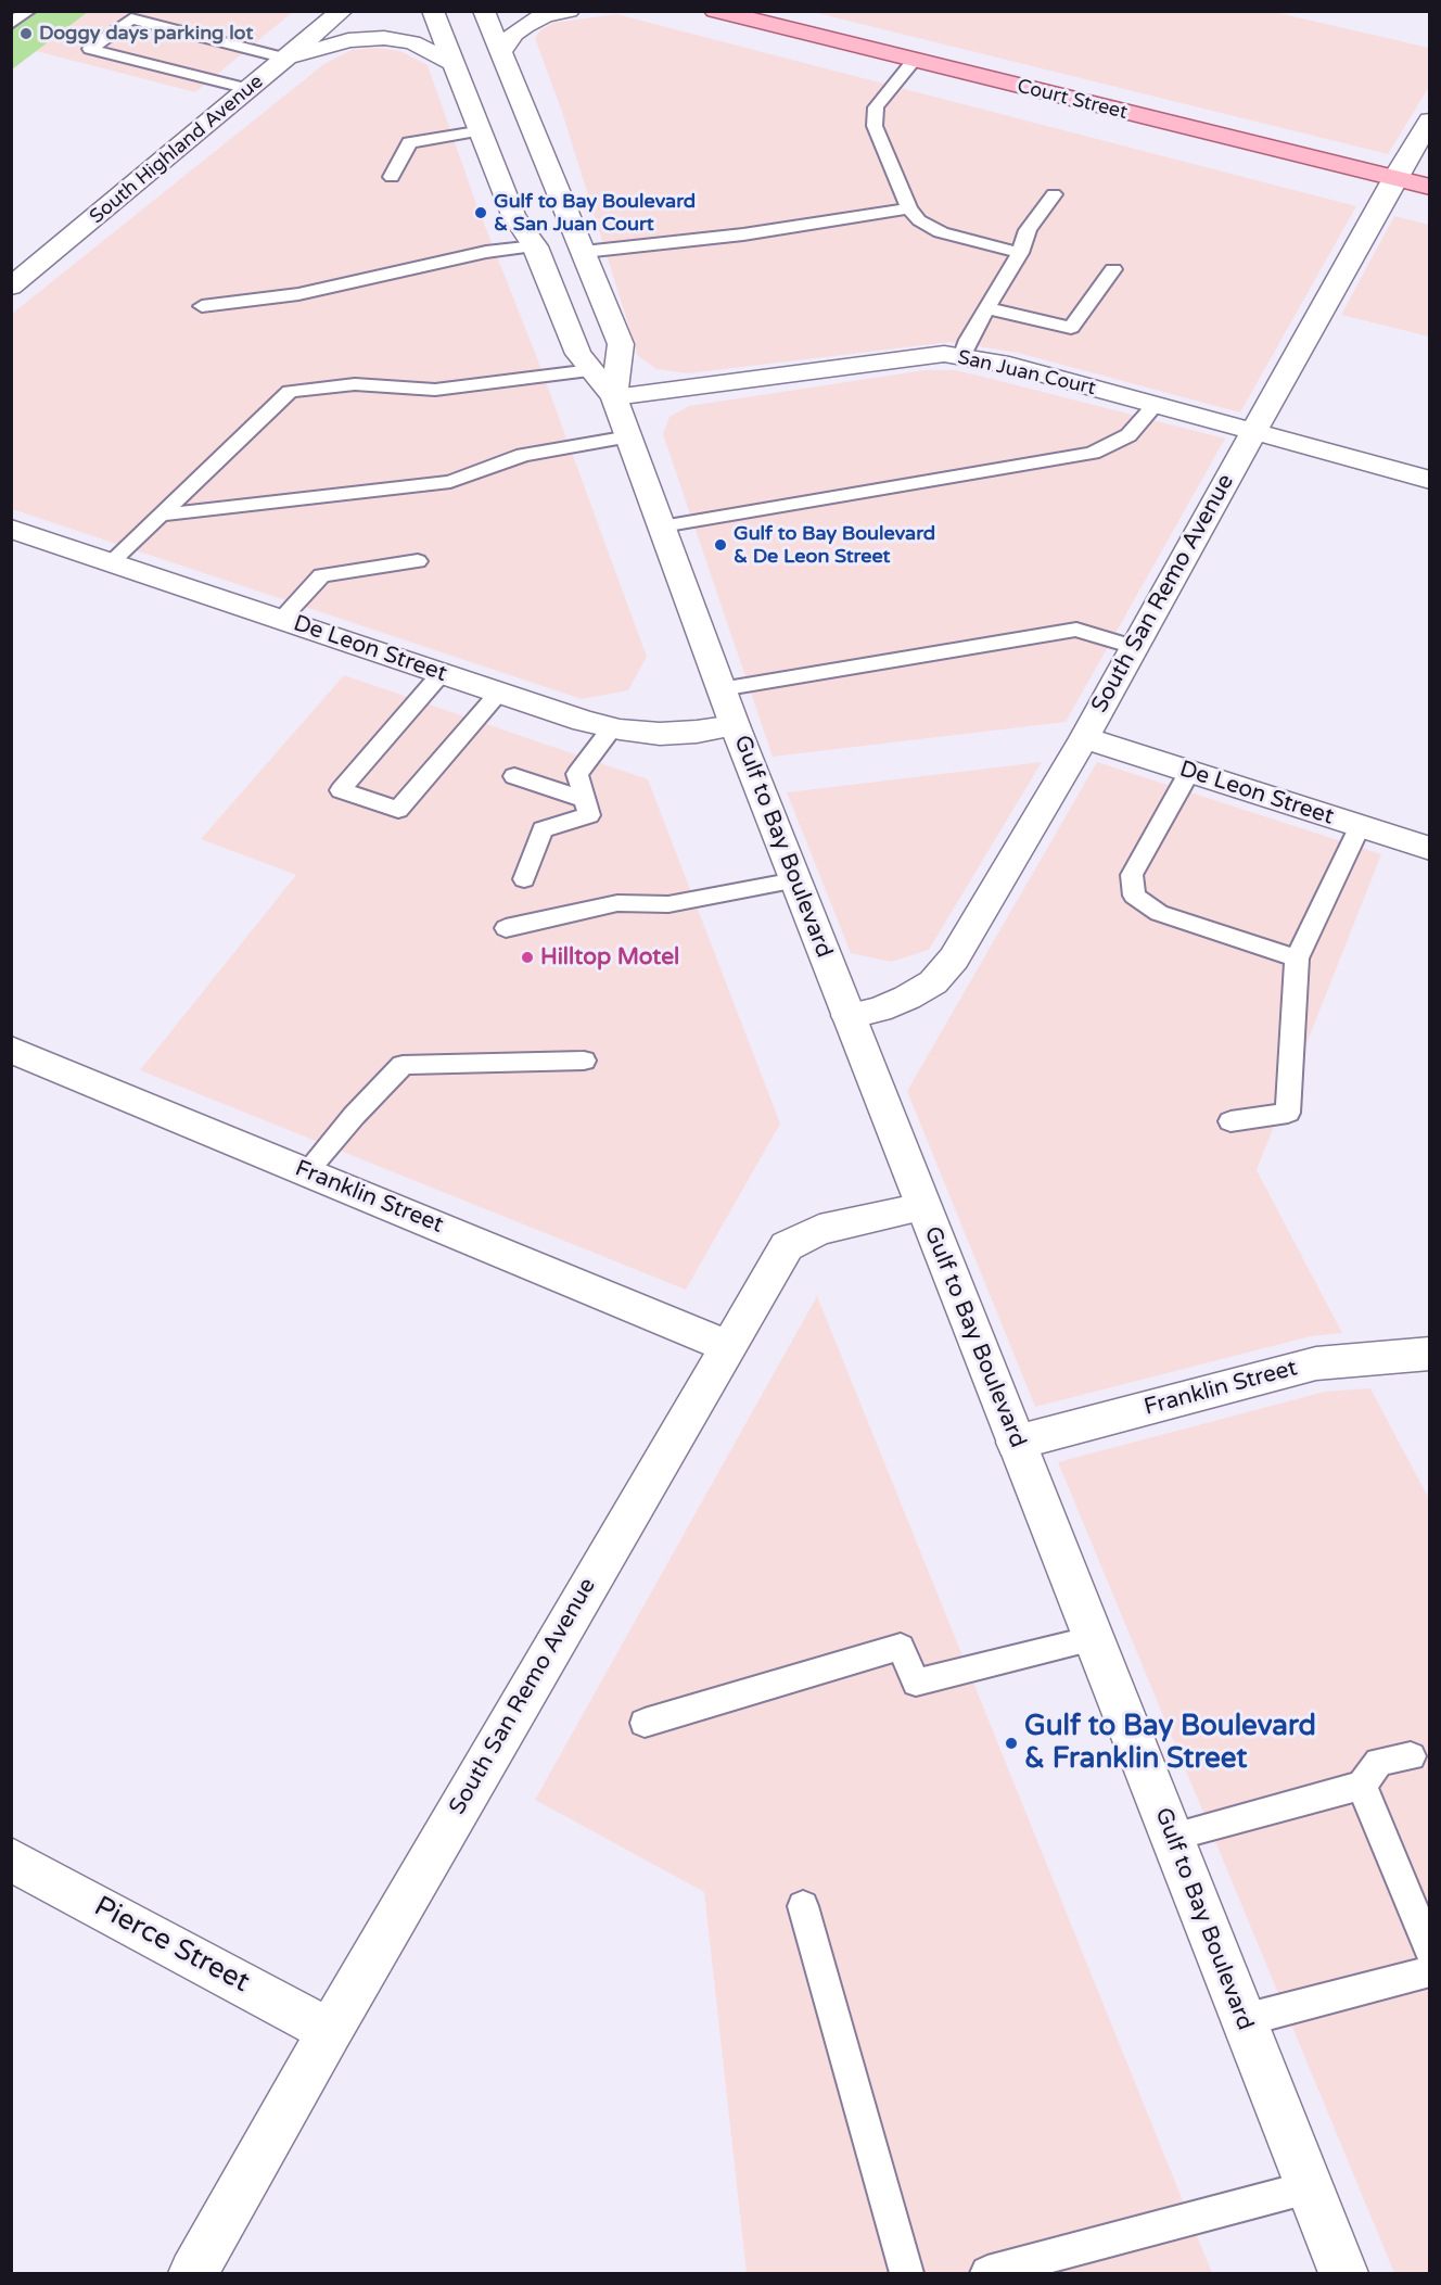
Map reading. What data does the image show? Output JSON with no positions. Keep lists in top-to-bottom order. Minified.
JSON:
{"streets":{"main road":["Court Street"],"street":["South Highland Avenue","San Juan Court","South San Remo Avenue","De Leon Street","Gulf to Bay Boulevard","Franklin Street","Pierce Street"]},"crossings":[["Court Street","South San Remo Avenue"],["San Juan Court","South San Remo Avenue"],["San Juan Court","Gulf to Bay Boulevard"],["South San Remo Avenue","De Leon Street"],["South San Remo Avenue","Gulf to Bay Boulevard"],["South San Remo Avenue","Franklin Street"],["South San Remo Avenue","Pierce Street"],["De Leon Street","Gulf to Bay Boulevard"],["Gulf to Bay Boulevard","Franklin Street"]],"places":["Doggy days parking lot","Gulf to Bay Boulevard & San Juan Court","Gulf to Bay Boulevard & De Leon Street","Hilltop Motel","Gulf to Bay Boulevard & Franklin Street"]}
